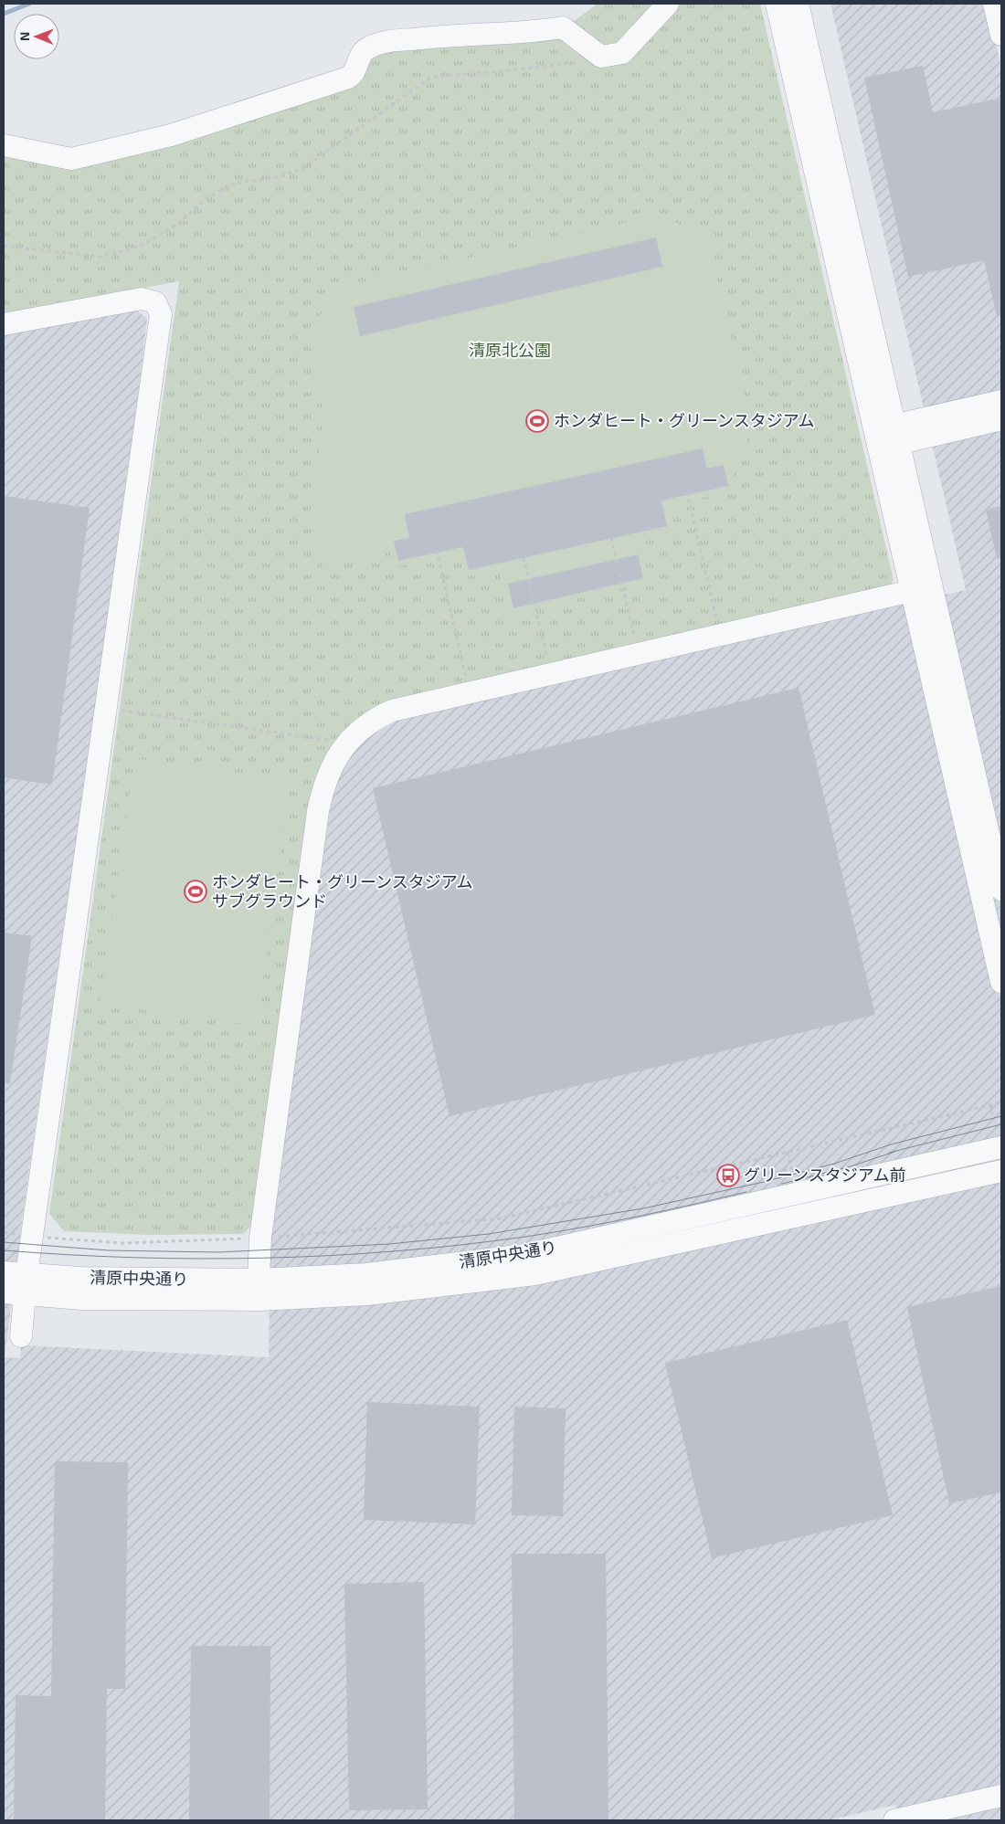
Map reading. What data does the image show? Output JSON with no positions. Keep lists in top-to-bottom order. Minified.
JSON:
{"streets":{"street":["清原中央通り"]},"parks":["清原北公園"],"places":{"sports":["ホンダヒート・グリーンスタジアム","ホンダヒート・グリーンスタジアム サブグラウンド"],"bus stop":["グリーンスタジアム前"]},"north":"left"}
